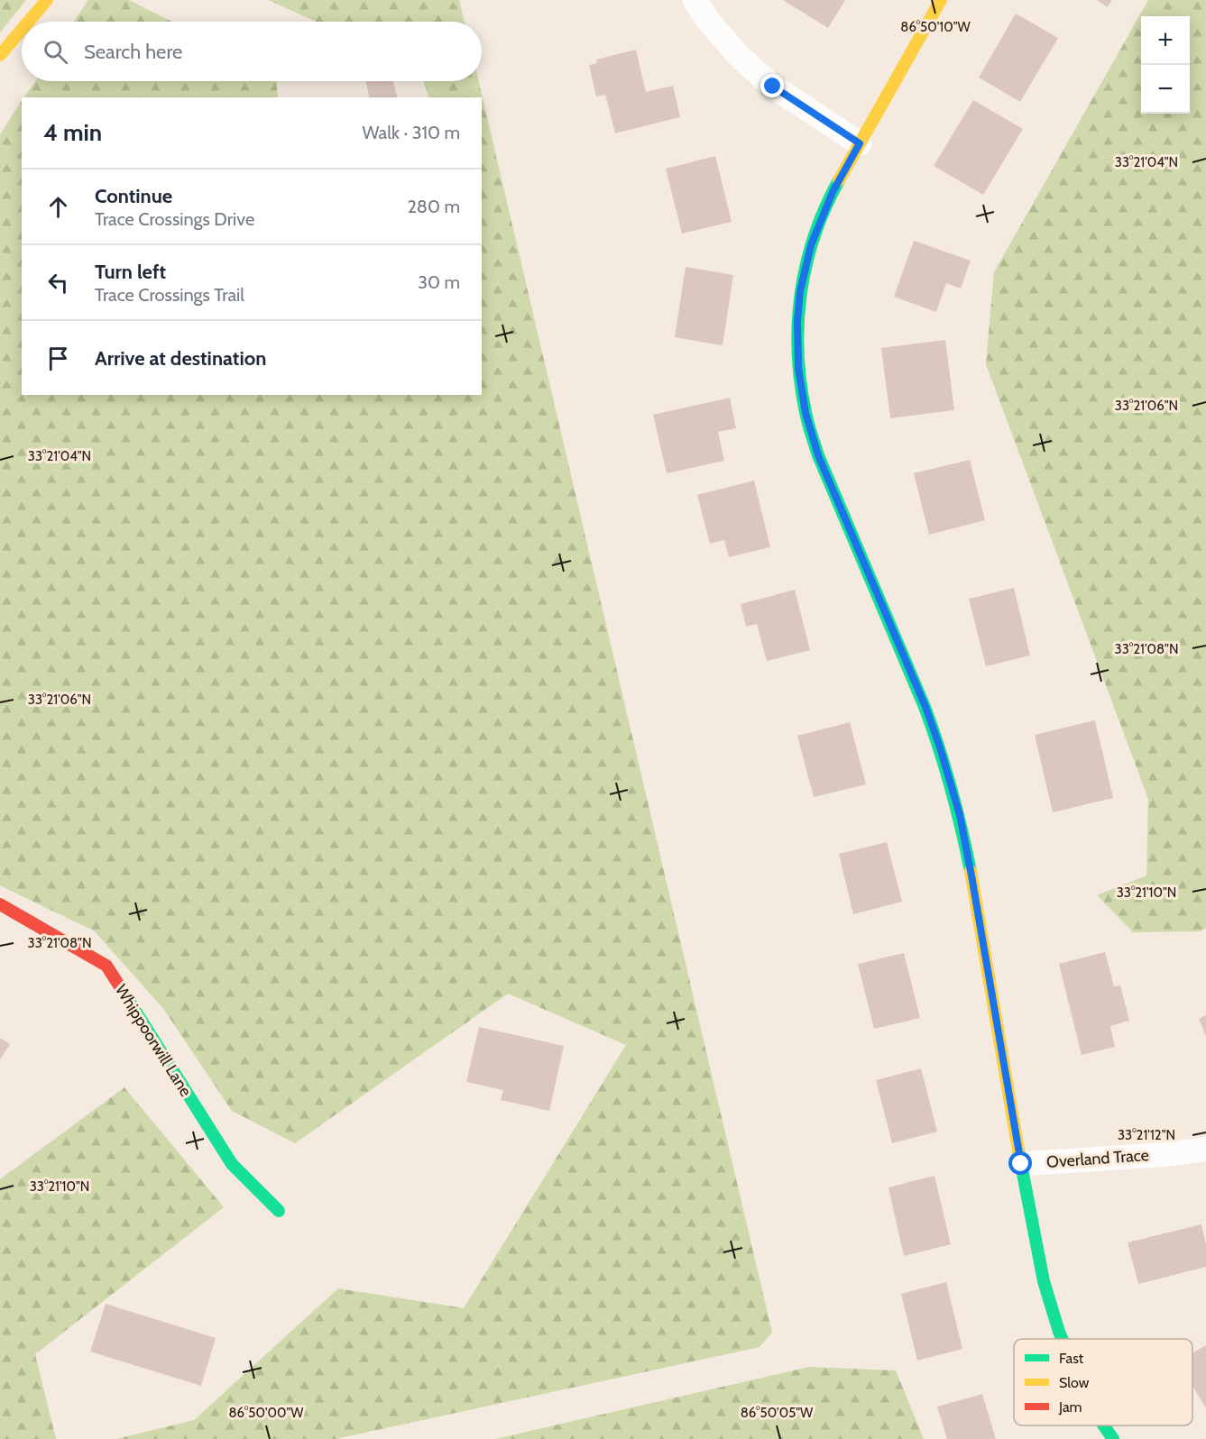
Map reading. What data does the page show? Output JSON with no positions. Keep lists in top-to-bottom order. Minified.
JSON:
{"streets":{"street":["Whippoorwill Lane","Overland Trace"]},"legend":["Fast","Slow","Jam"],"page":{"map_buttons":["+","−"],"search":"Search here","heading":["4 min","Walk · 310 m"],"list":[["Continue","Trace Crossings Drive","280 m"],["Turn left","Trace Crossings Trail","30 m"],"Arrive at destination"]},"coordinates":["86°50'10\"W","33°21'04\"N","33°21'06\"N","33°21'08\"N","33°21'10\"N","33°21'12\"N","86°50'00\"W","86°50'05\"W"]}
